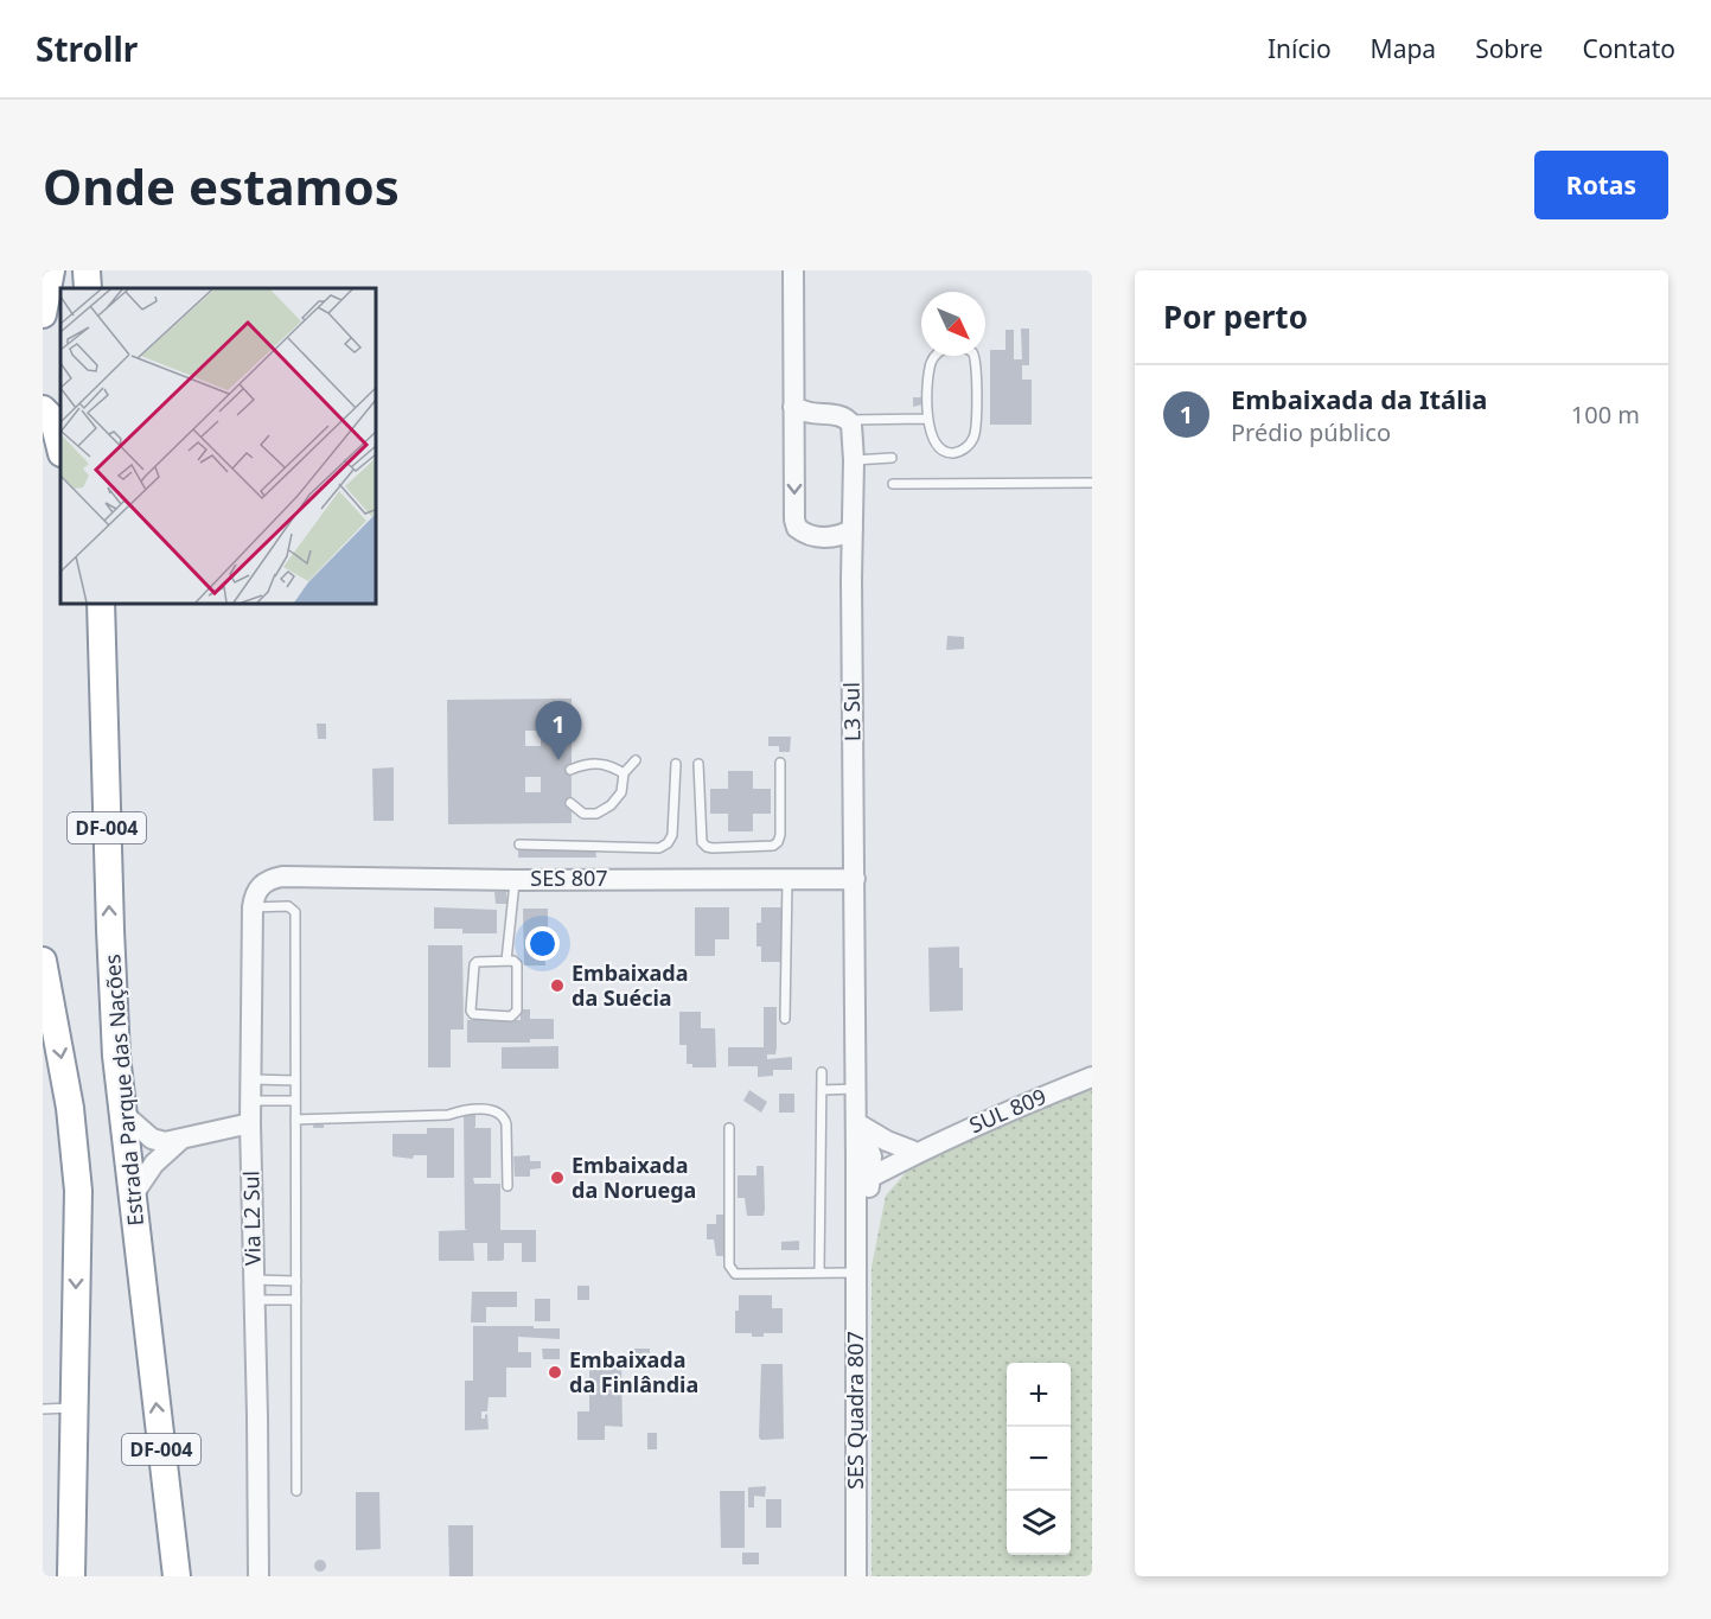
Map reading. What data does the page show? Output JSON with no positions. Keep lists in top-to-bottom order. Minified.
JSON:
{"streets":{"highway":["DF-004","Estrada Parque das Nações"],"street":["L3 Sul","SES 807","SUL 809","Via L2 Sul","SES Quadra 807"]},"crossings":[["L3 Sul","SES 807"],["L3 Sul","SES Quadra 807"],["SES 807","Via L2 Sul"],["SES 807","SES Quadra 807"],["SUL 809","SES Quadra 807"]],"places":["Embaixada da Suécia","Embaixada da Noruega","Embaixada da Finlândia"],"north":"bottom right","page":{"header":"Strollr","nav":["Início","Mapa","Sobre","Contato"],"buttons":"Rotas","title":"Onde estamos","heading":"Por perto","list":[{"mark":"1","name":"Embaixada da Itália","note":"Prédio público","value":"100 m"}],"pins":"1","map_buttons":["+","−"]}}
